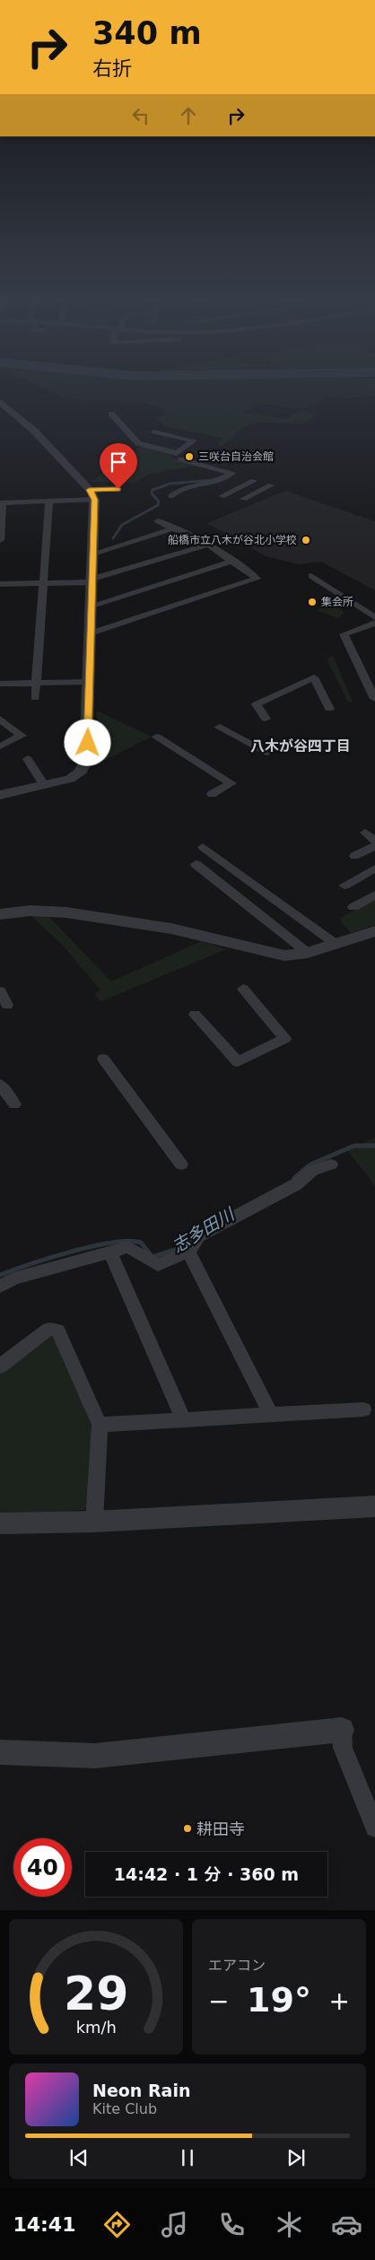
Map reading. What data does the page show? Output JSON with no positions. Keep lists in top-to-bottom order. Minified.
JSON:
{"districts":["八木が谷四丁目"],"water":["志多田川"],"places":["三咲台自治会館","船橋市立八木が谷北小学校","集会所","耕田寺"],"page":{"turn":["340 m","右折"],"limit":"40","trip":"14:42 · 1 分 · 360 m","tile":"エアコン","heat":["−","19°","+"],"song":["Neon Rain","Kite Club"],"tabs":"14:41","gauge":["29","km/h"]}}
